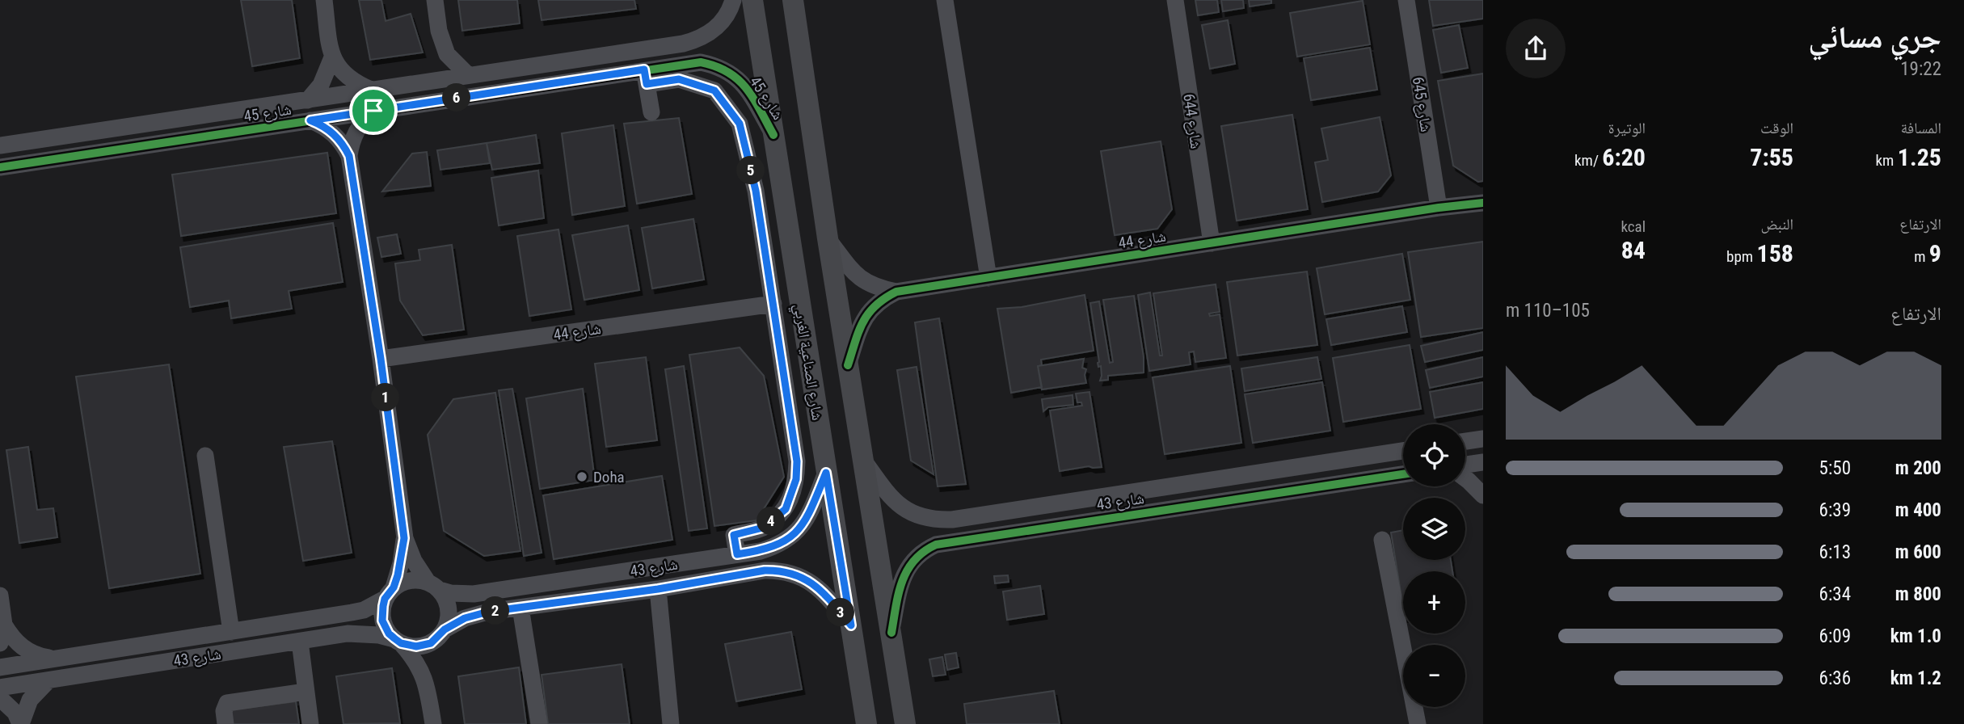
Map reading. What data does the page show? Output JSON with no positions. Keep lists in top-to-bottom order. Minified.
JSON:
{"streets":{"main road":["شارع الصناعية الغربي"],"street":["شارع 45","شارع 645","شارع 644","شارع 44","شارع 43"]},"crossings":[["شارع 45","شارع الصناعية الغربي"],["شارع 645","شارع 44"],["شارع 644","شارع 44"],["شارع الصناعية الغربي","شارع 43"]],"places":["Doha"],"page":{"heading":["جري مسائي","19:22"],"pins":["6","5","1","4","2","3"],"stats":[["المسافة","1.25 km"],["الوقت","7:55"],["الوتيرة","6:20 /km"],["الارتفاع","9 m"],["النبض","158 bpm"],["kcal","84"]],"chart":["الارتفاع","105–110 m"],"map_buttons":["+","−"],"list":[{"name":"200 m","note":"5:50"},{"name":"400 m","note":"6:39"},{"name":"600 m","note":"6:13"},{"name":"800 m","note":"6:34"},{"name":"1.0 km","note":"6:09"},{"name":"1.2 km","note":"6:36"}]}}
